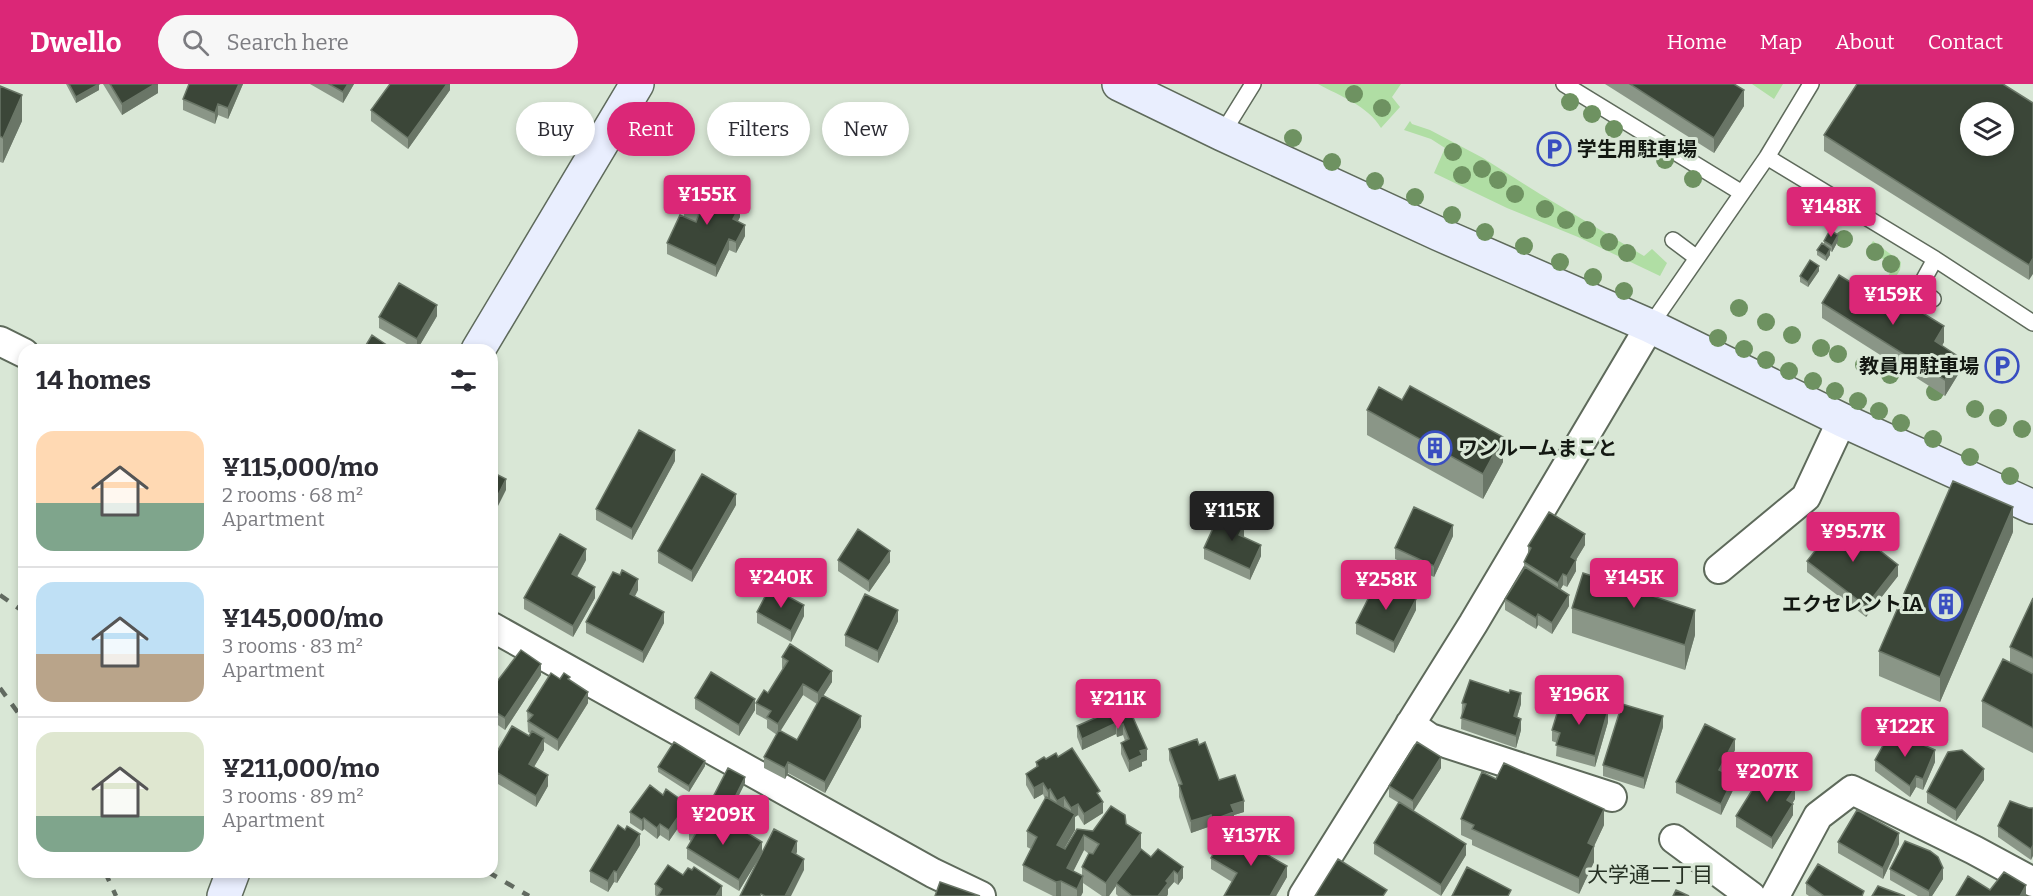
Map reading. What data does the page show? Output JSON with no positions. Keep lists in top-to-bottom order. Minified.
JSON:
{"districts":["大学通二丁目"],"places":{"parking":["学生用駐車場","教員用駐車場"],"building":["ワンルームまこと","エクセレントIA"]},"page":{"header":"Dwello","search":"Search here","nav":["Home","Map","About","Contact"],"chip":["Buy","Rent","Filters","New"],"price":["¥155K","¥148K","¥159K","¥115K","¥95.7K","¥240K","¥145K","¥258K","¥196K","¥211K","¥122K","¥207K","¥209K","¥137K"],"heading":"14 homes","list":[{"name":"¥115,000/mo","note":"2 rooms · 68 m² · Apartment"},{"name":"¥145,000/mo","note":"3 rooms · 83 m² · Apartment"},{"name":"¥211,000/mo","note":"3 rooms · 89 m² · Apartment"}]}}
